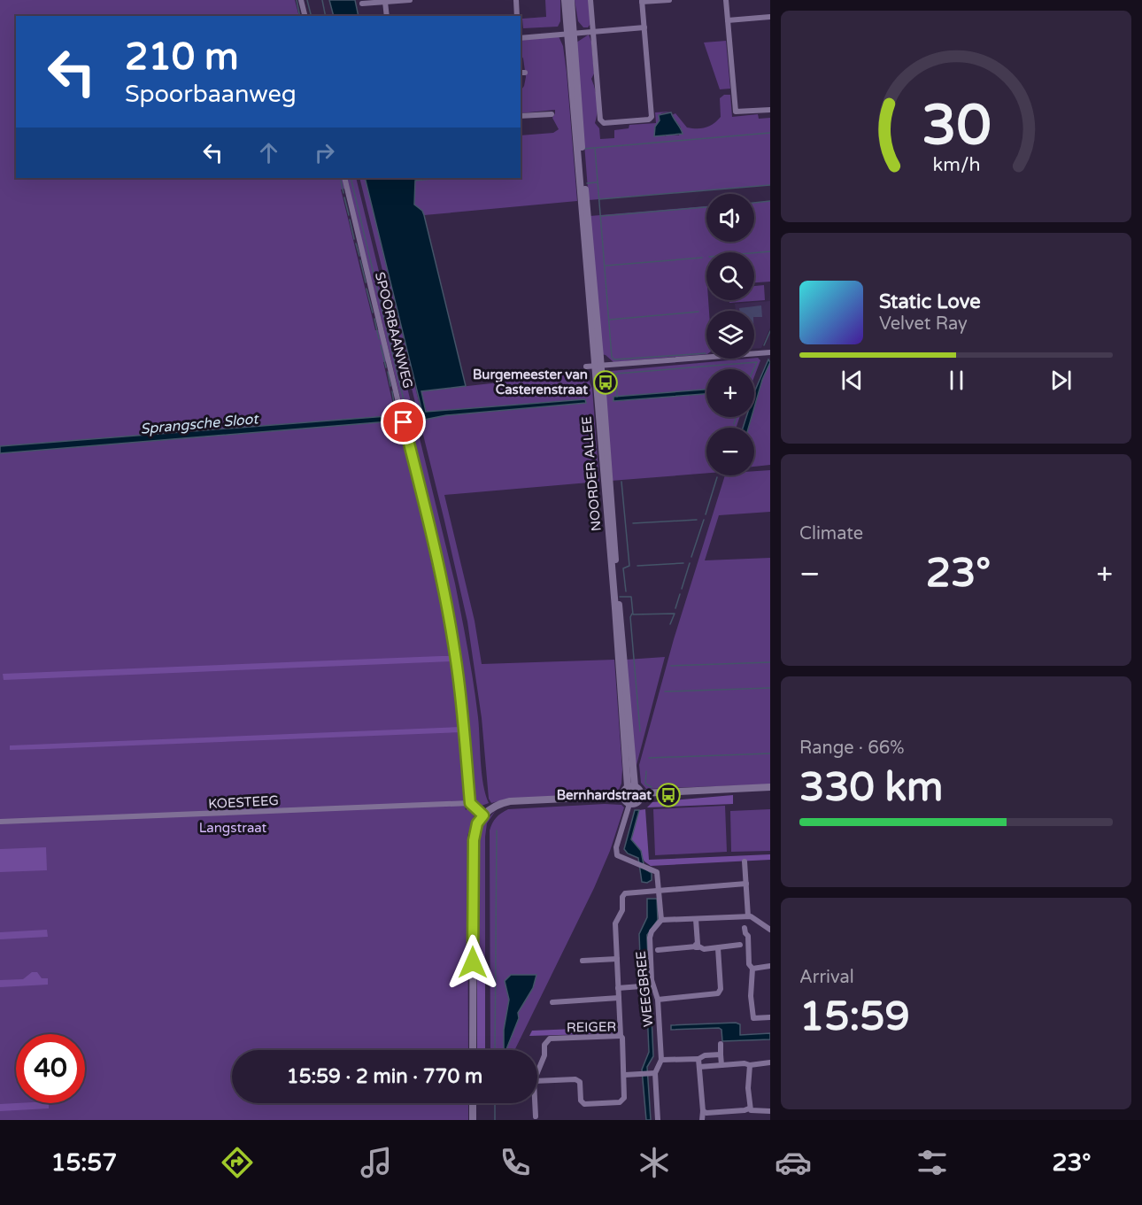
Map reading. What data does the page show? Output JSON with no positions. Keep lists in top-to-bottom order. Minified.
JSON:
{"streets":{"street":["SPOORBAANWEG","NOORDER ALLEE","KOESTEEG","WEEGBREE","REIGER"]},"crossings":[["SPOORBAANWEG","KOESTEEG"]],"water":["Sprangsche Sloot"],"parks":["Langstraat"],"places":{"bus stop":["Burgemeester van Casterenstraat","Bernhardstraat"]},"page":{"turn":["210 m","Spoorbaanweg"],"map_buttons":["+","−"],"song":["Static Love","Velvet Ray"],"tile":["Climate",["Range · 66%","330 km"],["Arrival","15:59"]],"heat":["−","23°","+"],"limit":"40","trip":"15:59 · 2 min · 770 m","tabs":["15:57","23°"],"gauge":["30","km/h"]}}
